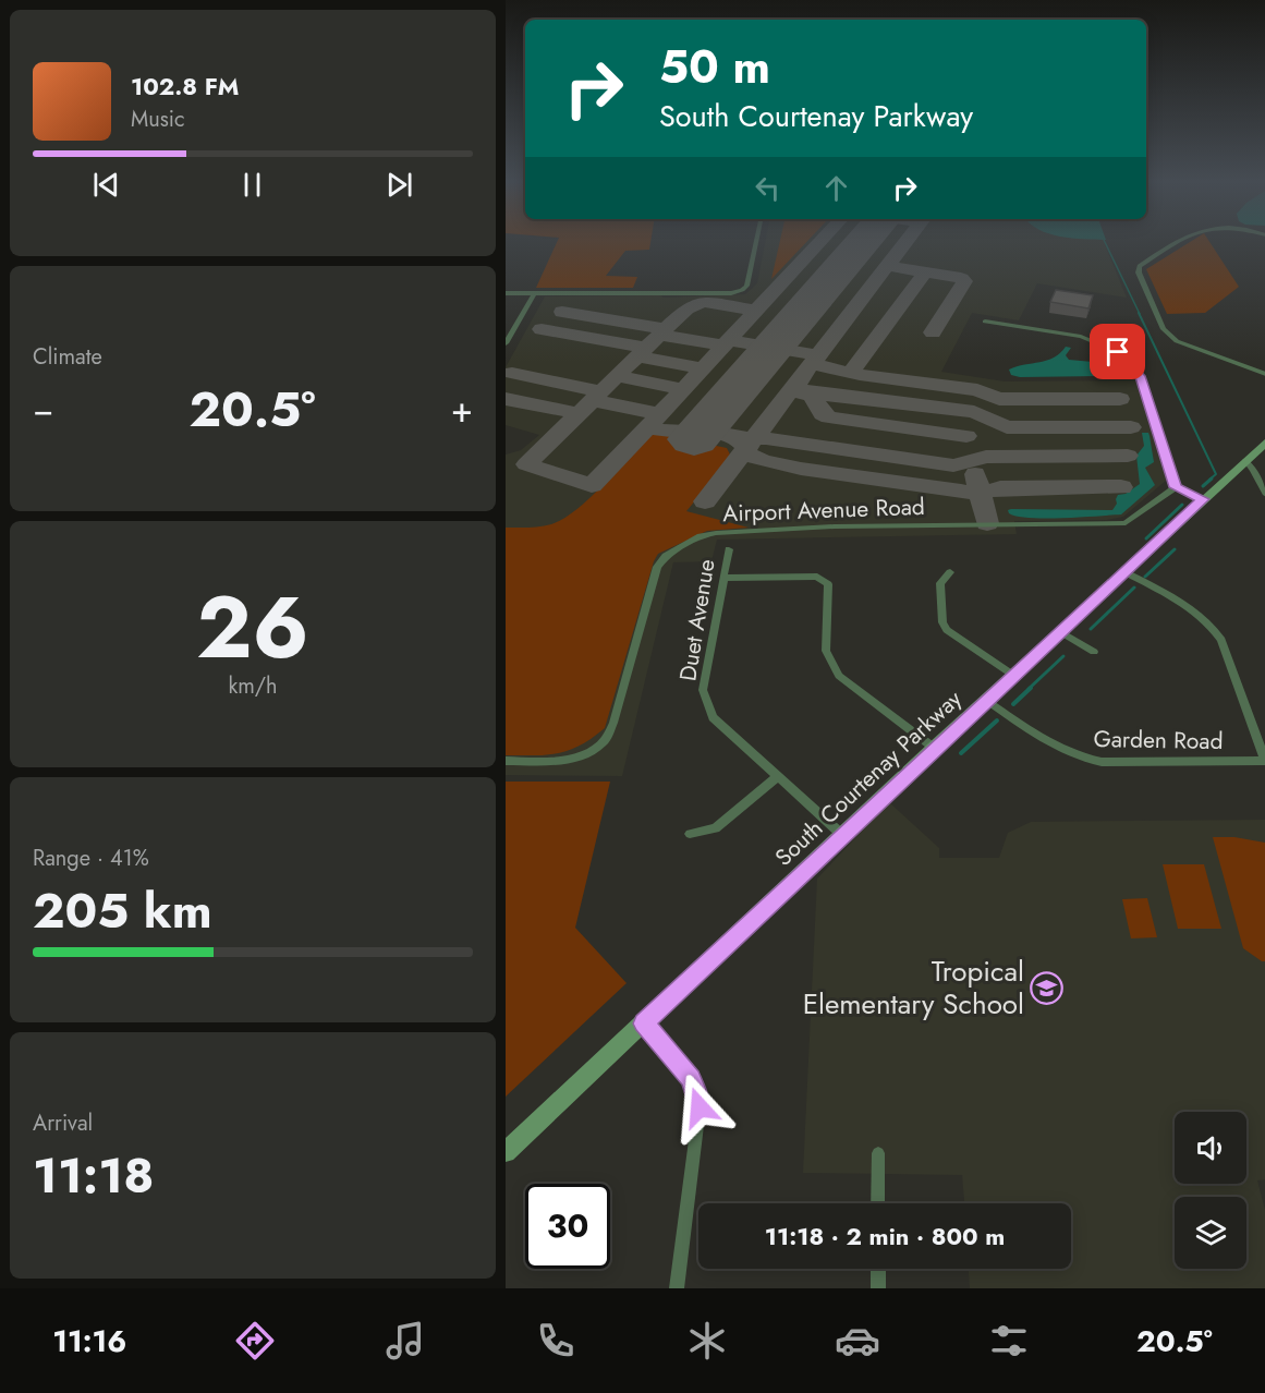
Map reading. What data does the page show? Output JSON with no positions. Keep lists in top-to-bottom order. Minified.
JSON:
{"streets":{"main road":["South Courtenay Parkway"],"street":["Airport Avenue Road","Duet Avenue","Garden Road"]},"crossings":[["Duet Avenue","South Courtenay Parkway"],["Garden Road","South Courtenay Parkway"]],"places":{"school or university":["Tropical Elementary School"]},"page":{"turn":["50 m","South Courtenay Parkway"],"song":["102.8 FM","Music"],"tile":["Climate",["26","km/h"],["Range · 41%","205 km"],["Arrival","11:18"]],"heat":["−","20.5°","+"],"limit":"30","trip":"11:18 · 2 min · 800 m","tabs":["11:16","20.5°"]}}
